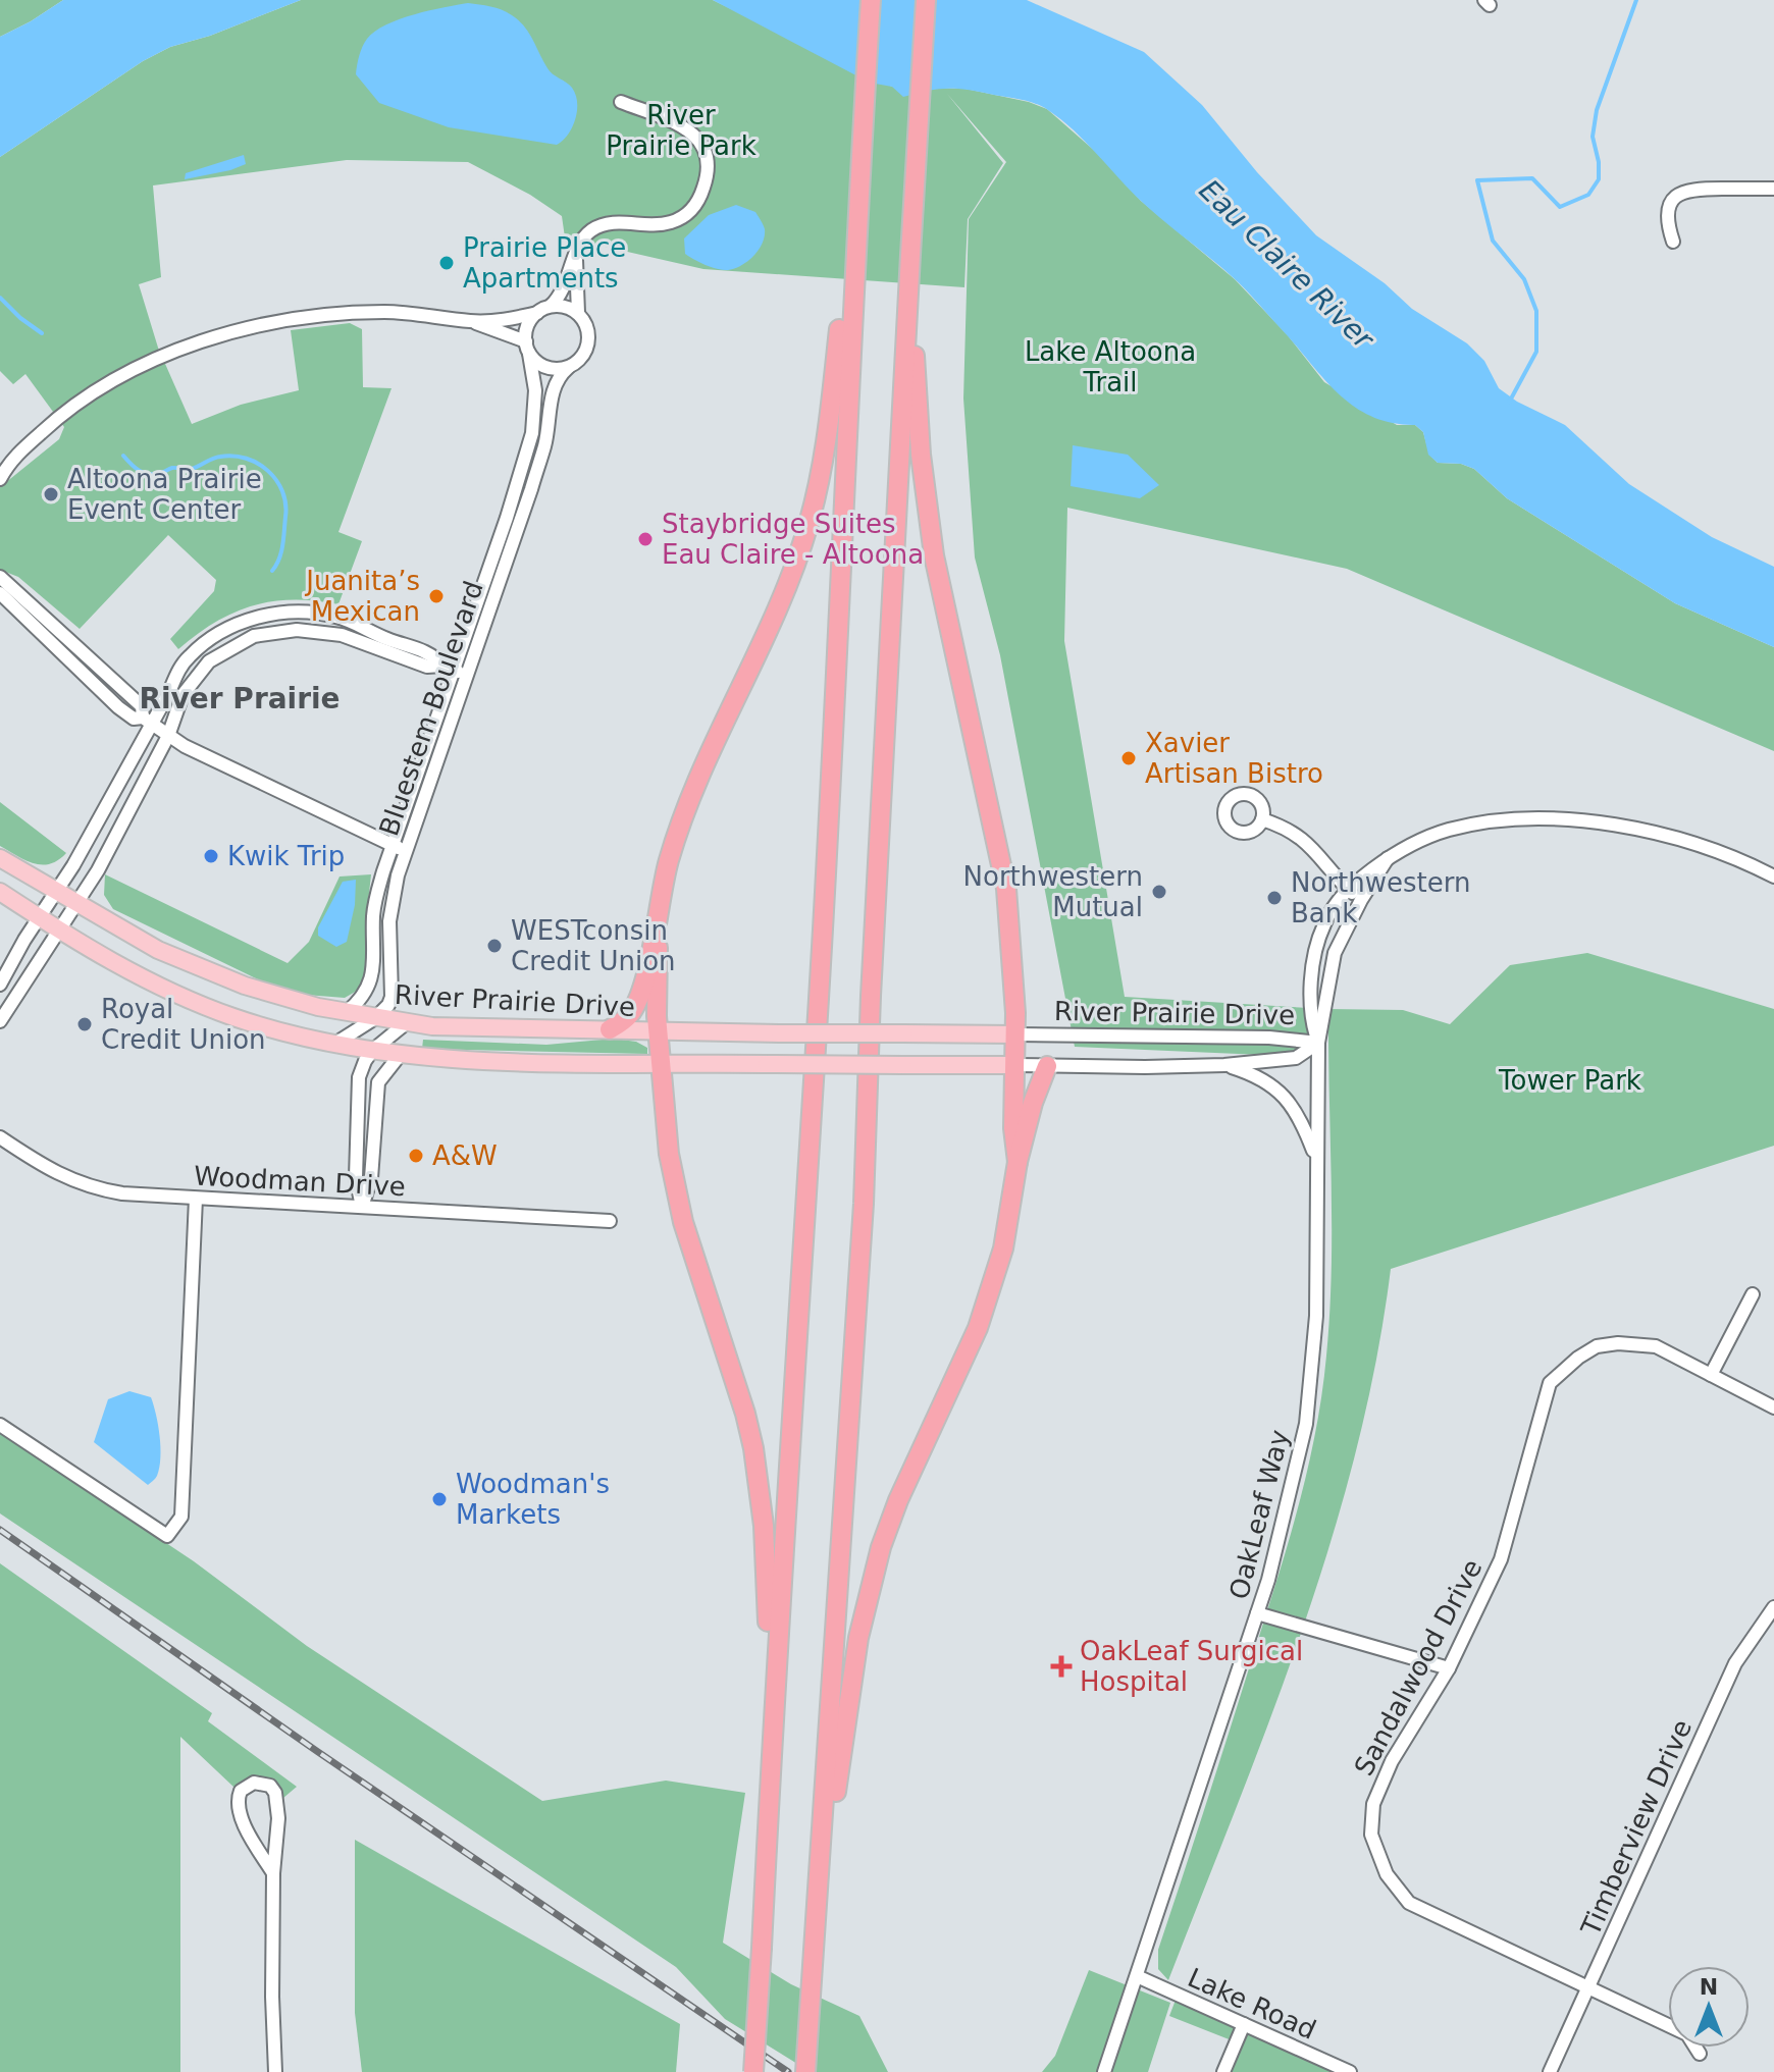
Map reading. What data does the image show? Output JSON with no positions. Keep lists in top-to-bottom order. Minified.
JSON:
{"streets":{"main road":["River Prairie Drive"],"street":["Bluestem Boulevard","Woodman Drive","OakLeaf Way","Sandalwood Drive","Timberview Drive","Lake Road"]},"crossings":[["Bluestem Boulevard","River Prairie Drive"],["River Prairie Drive","OakLeaf Way"],["OakLeaf Way","Lake Road"],["Sandalwood Drive","Timberview Drive"]],"districts":["River Prairie"],"water":["Eau Claire River"],"parks":["River Prairie Park","Lake Altoona Trail","Tower Park"],"places":{"other":["Prairie Place Apartments","Altoona Prairie Event Center","Staybridge Suites Eau Claire - Altoona","Juanita’s Mexican","Xavier Artisan Bistro","Kwik Trip","Northwestern Mutual","Northwestern Bank","WESTconsin Credit Union","Royal Credit Union","A&W","Woodman's Markets"],"health":["OakLeaf Surgical Hospital"]},"north":"top"}
